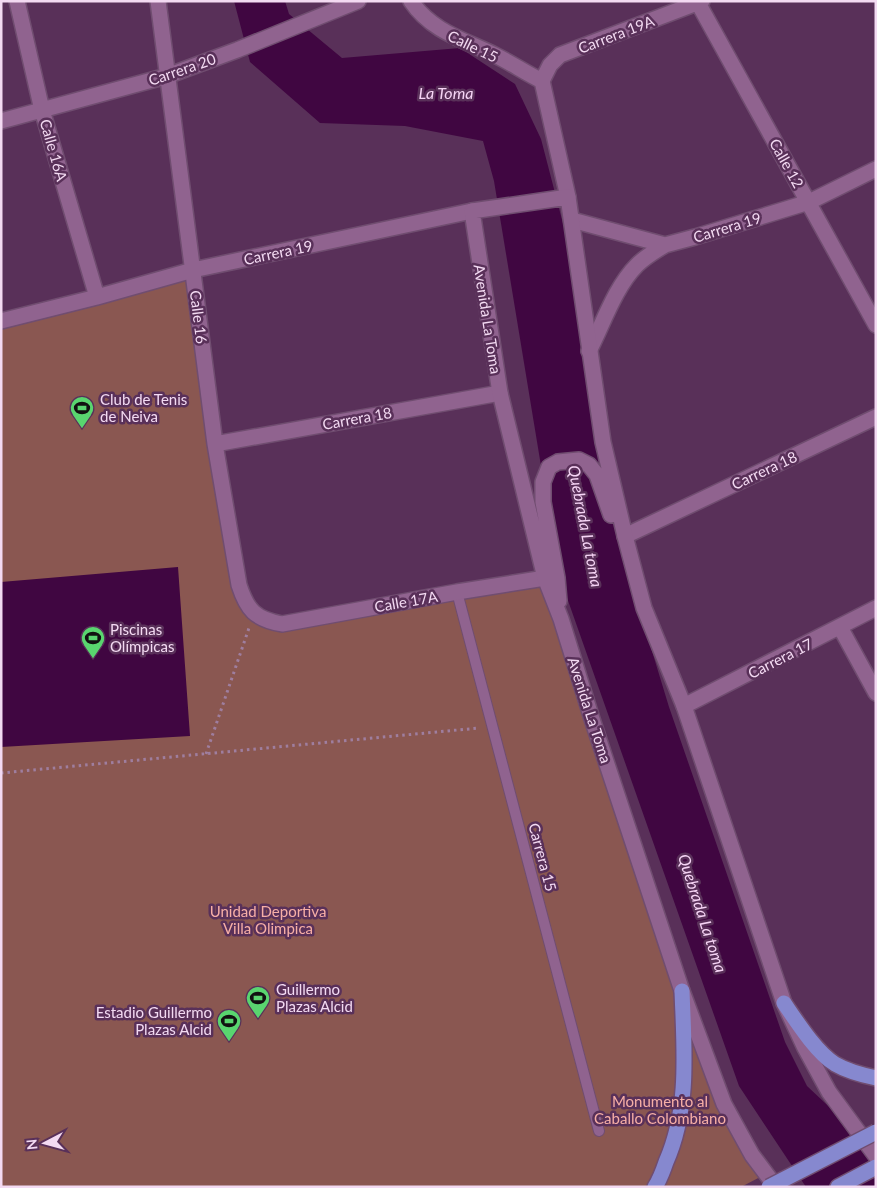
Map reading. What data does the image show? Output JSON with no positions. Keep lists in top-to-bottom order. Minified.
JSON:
{"streets":{"street":["Carrera 19A","Calle 15","Carrera 20","Calle 16A","Calle 12","Carrera 19","Calle 16","Avenida La Toma","Carrera 18","Calle 17A","Carrera 17"],"lane":["Carrera 15"]},"crossings":[["Carrera 19A","Calle 15"],["Carrera 19A","Calle 12"],["Carrera 20","Calle 16A"],["Carrera 20","Calle 16"],["Calle 16A","Carrera 19"],["Calle 12","Carrera 19"],["Carrera 19","Calle 16"],["Carrera 19","Avenida La Toma"],["Calle 16","Carrera 18"],["Calle 16","Calle 17A"],["Avenida La Toma","Carrera 18"],["Avenida La Toma","Calle 17A"],["Calle 17A","Carrera 15"]],"water":["La Toma","Quebrada La toma"],"parks":["Unidad Deportiva Villa Olimpica","Monumento al Caballo Colombiano"],"places":{"sports":["Club de Tenis de Neiva","Piscinas Olímpicas","Guillermo Plazas Alcid","Estadio Guillermo Plazas Alcid"]},"north":"left"}
